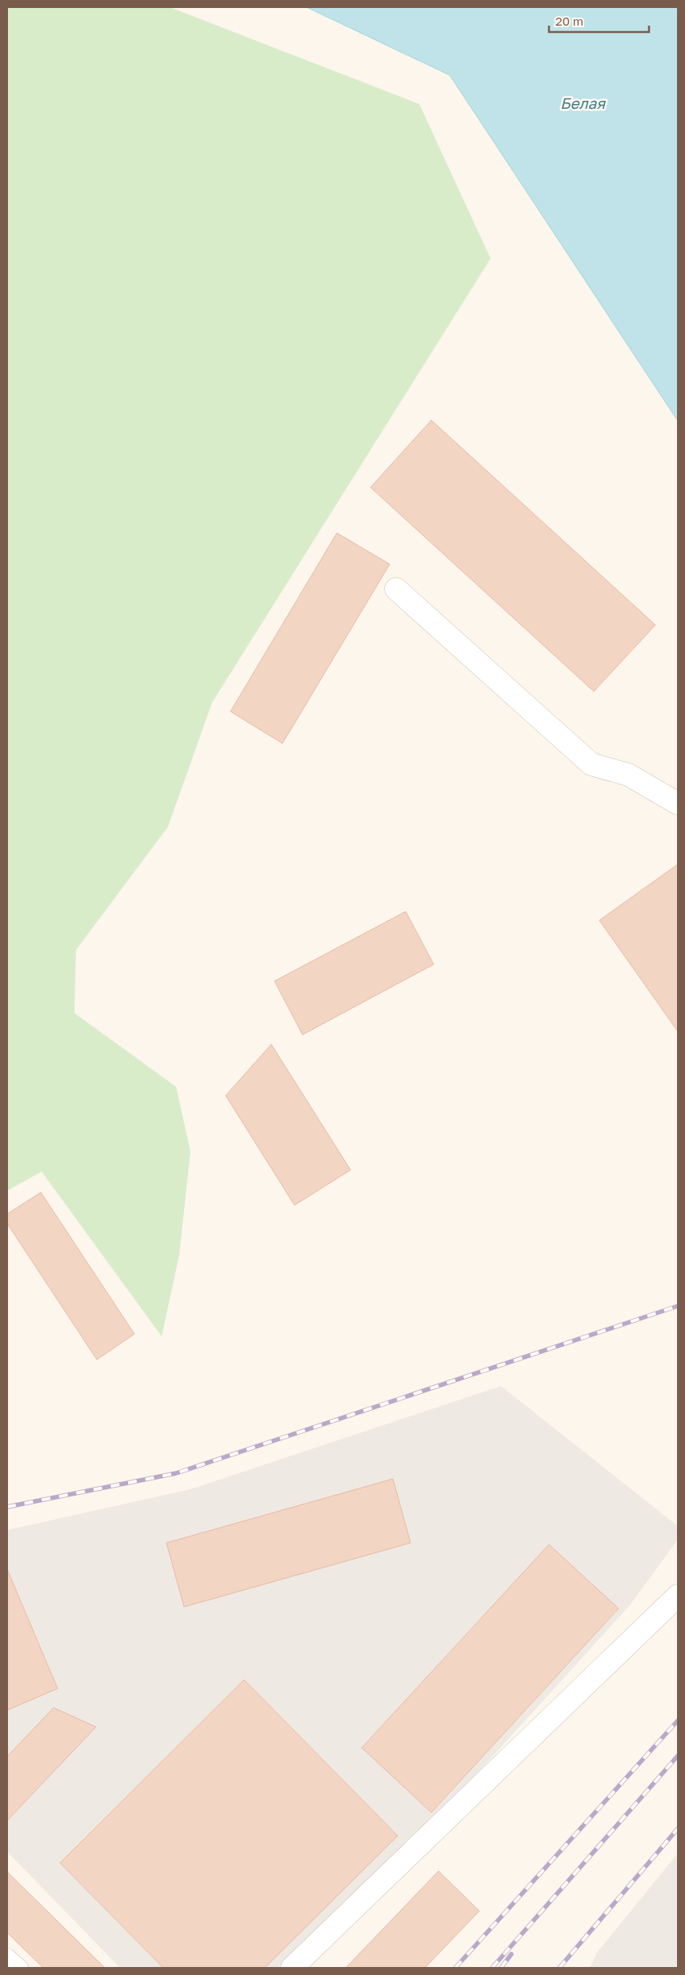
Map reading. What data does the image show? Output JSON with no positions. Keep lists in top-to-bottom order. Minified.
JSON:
{"water":["Белая"],"scale_bar":"20 m"}
